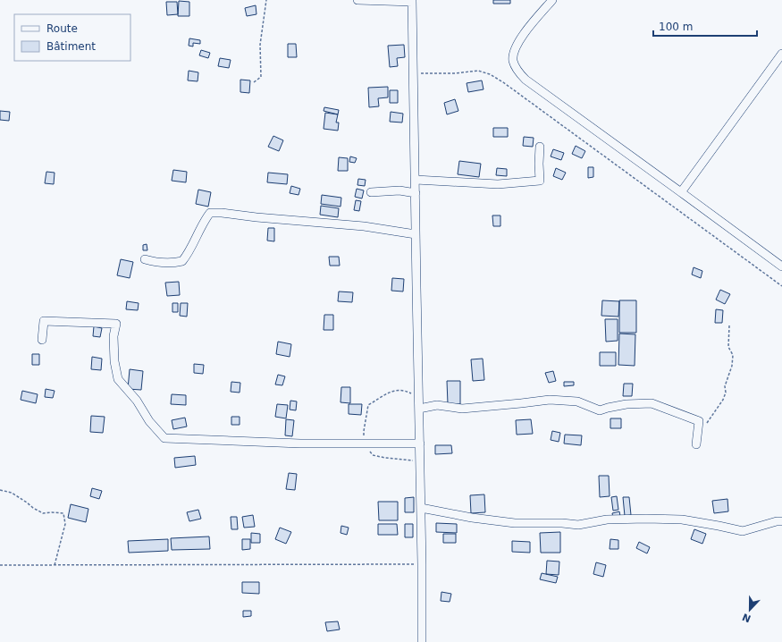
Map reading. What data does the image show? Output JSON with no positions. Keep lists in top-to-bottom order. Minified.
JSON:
{"legend":["Route","Bâtiment"],"scale_bar":"100 m","north":"bottom"}
